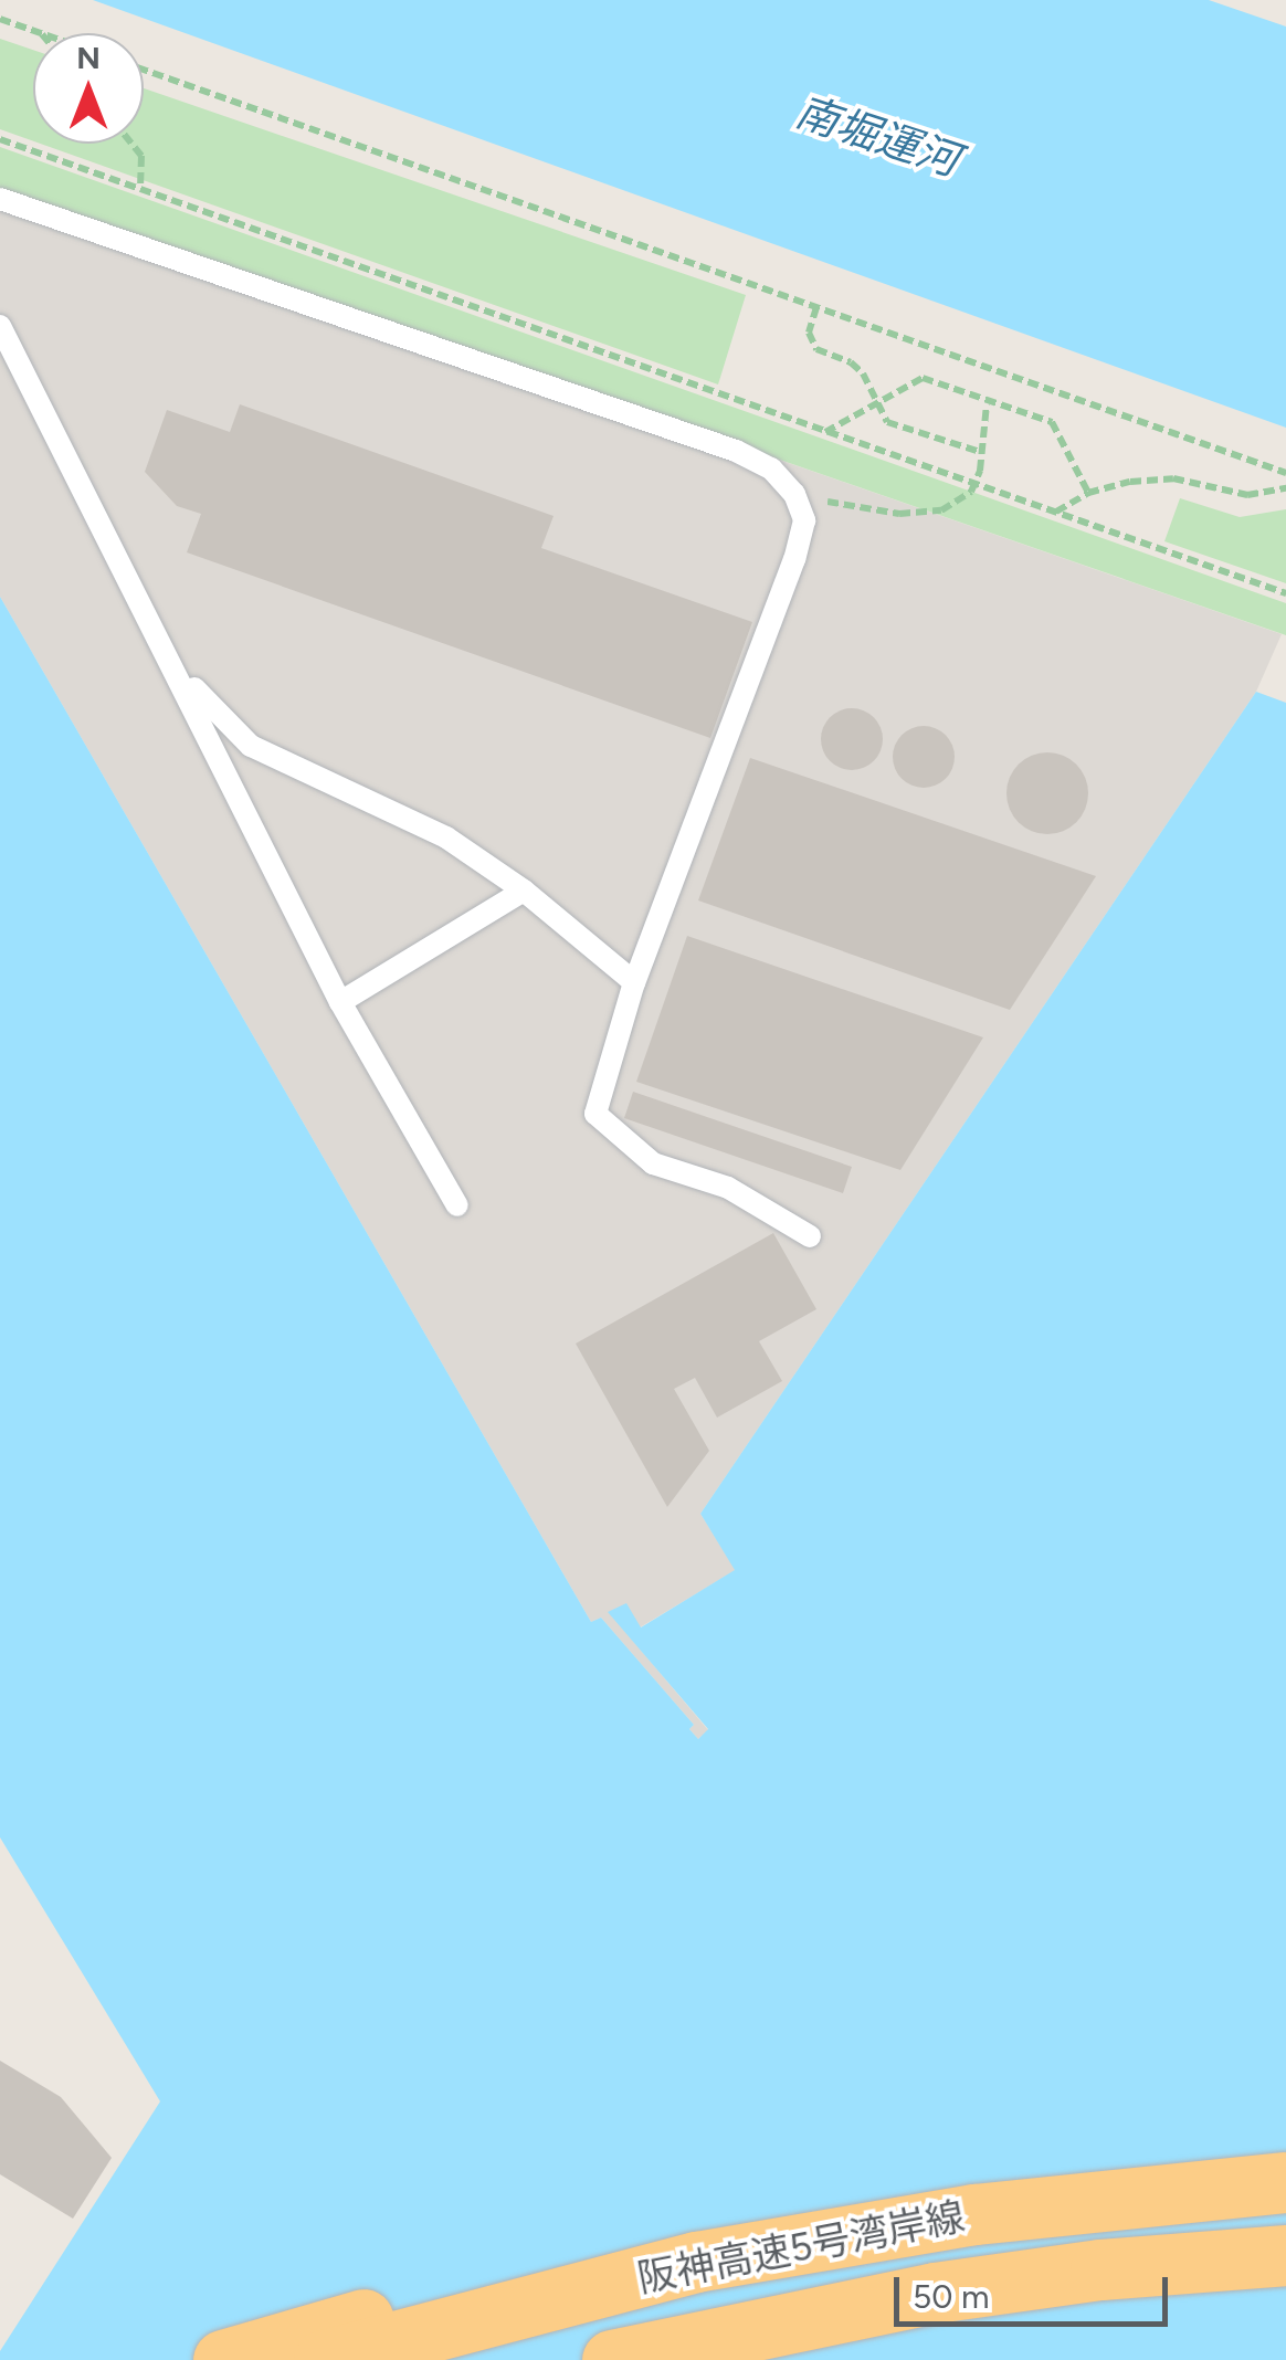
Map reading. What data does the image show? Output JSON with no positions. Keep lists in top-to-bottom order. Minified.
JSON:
{"streets":{"highway":["阪神高速5号湾岸線"]},"water":["南堀運河"],"scale_bar":"50 m","north":"top"}
